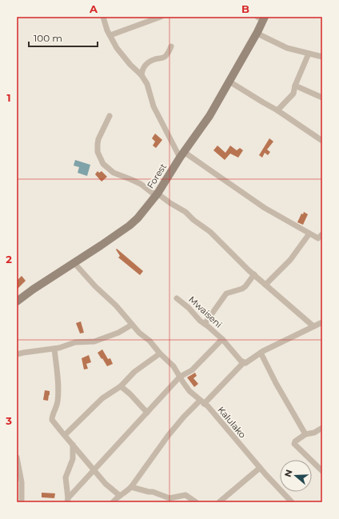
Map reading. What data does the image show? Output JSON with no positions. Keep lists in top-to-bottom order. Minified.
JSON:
{"streets":{"street":["Forest","Mwaiseni","Kalulako"]},"crossings":[["Forest","Kalulako"]],"scale_bar":"100 m","north":"left","grid":{"columns":["A","B"],"rows":["1","2","3"]}}
